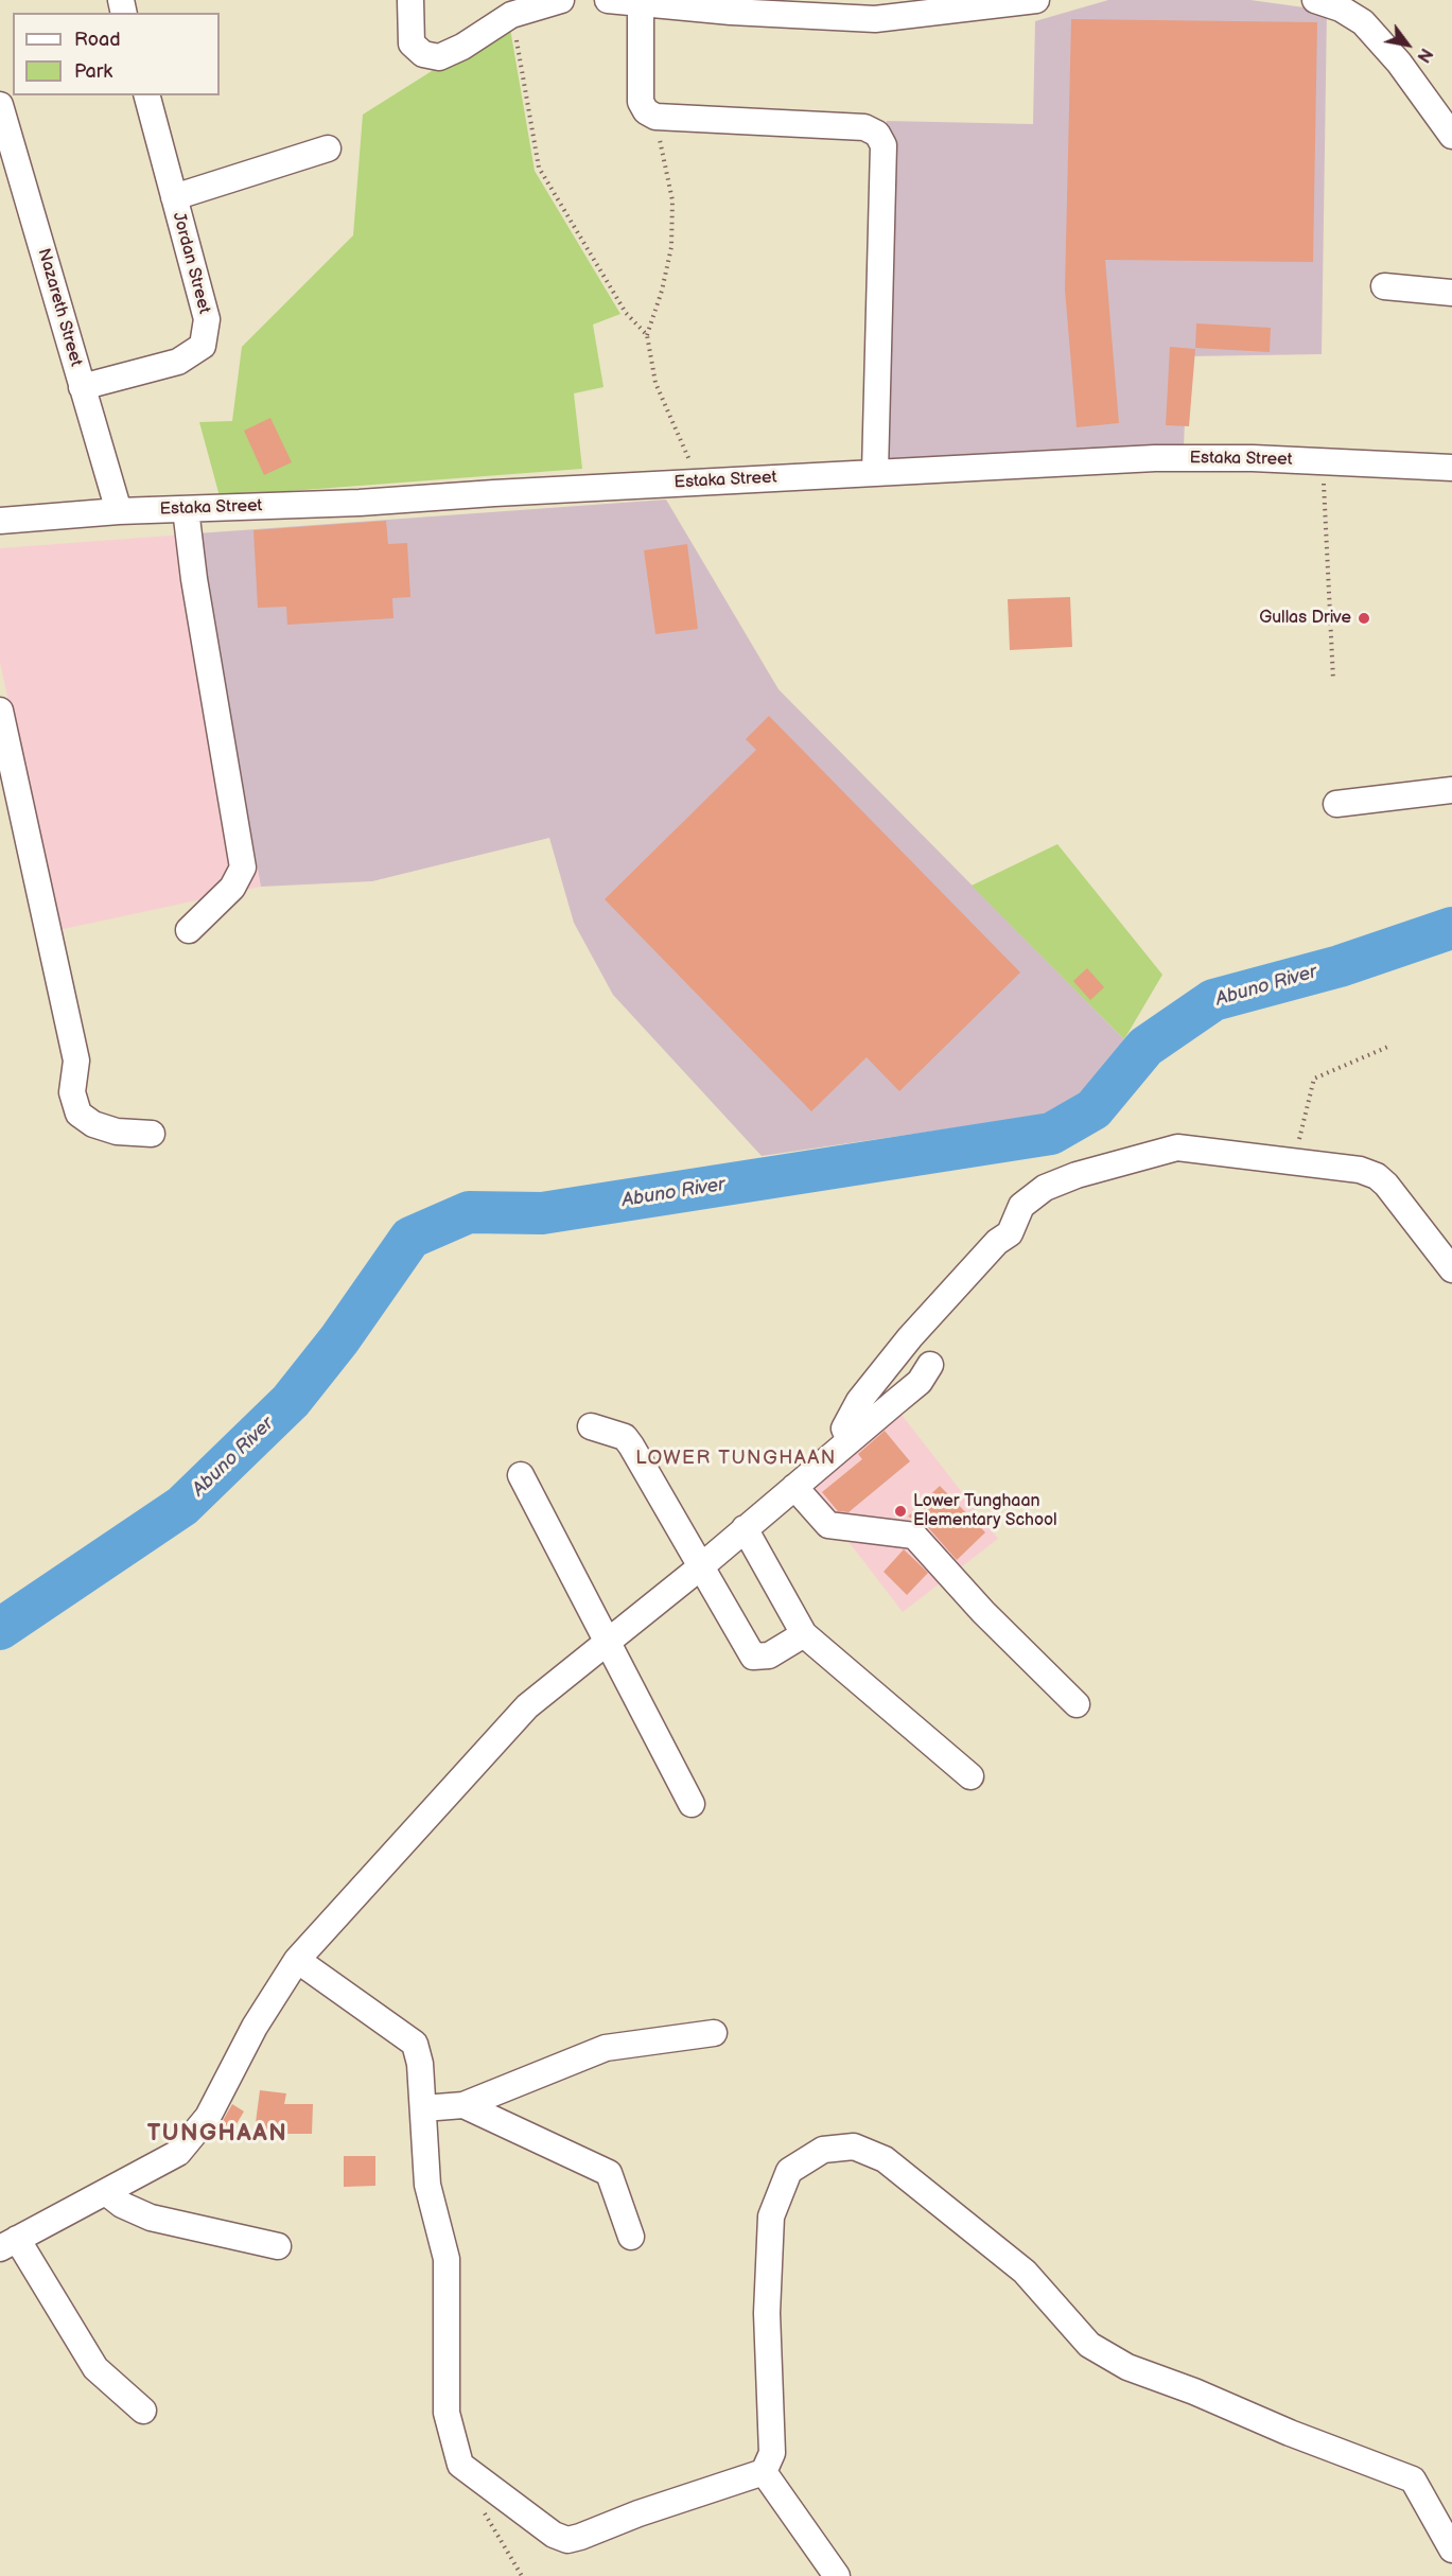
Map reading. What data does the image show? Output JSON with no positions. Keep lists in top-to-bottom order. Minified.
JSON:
{"streets":{"street":["Jordan Street","Nazareth Street","Estaka Street"]},"crossings":[["Jordan Street","Nazareth Street"],["Nazareth Street","Estaka Street"]],"districts":["LOWER TUNGHAAN","TUNGHAAN"],"water":["Abuno River"],"places":["Gullas Drive","Lower Tunghaan Elementary School"],"legend":["Road","Park"],"north":"bottom right"}
